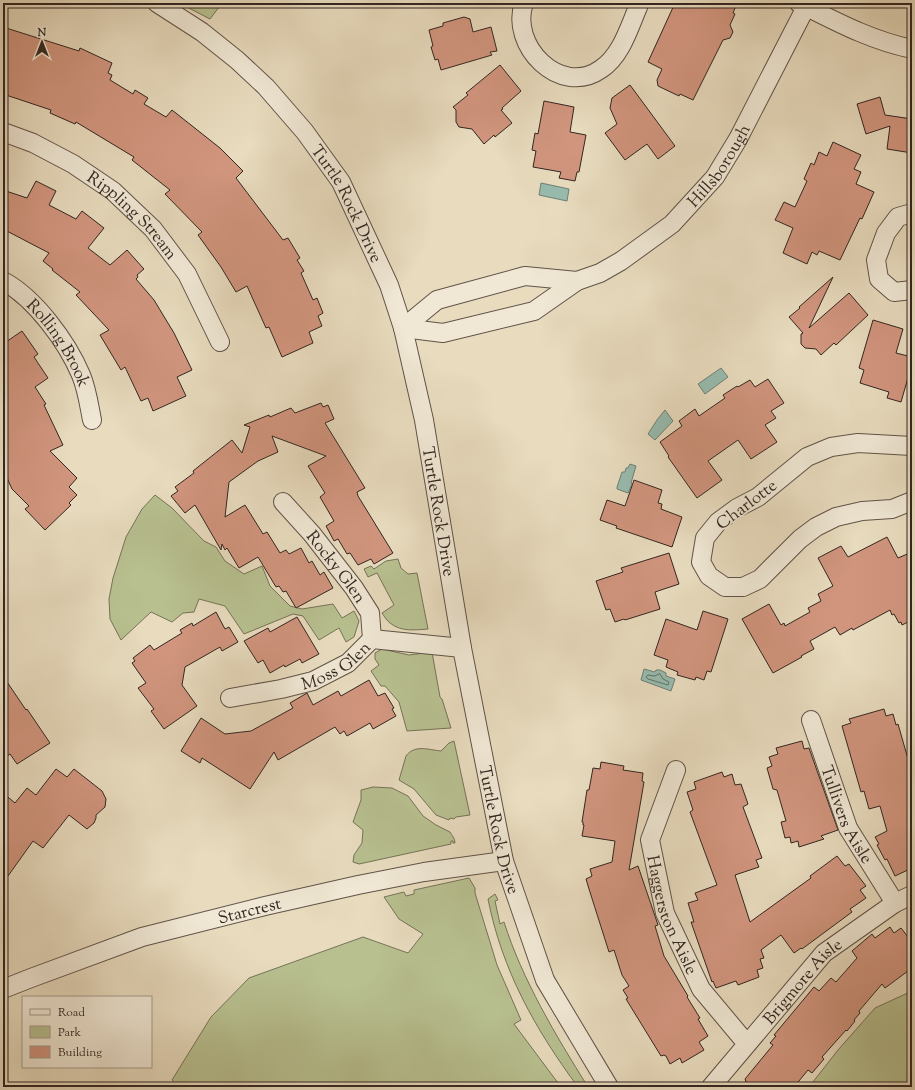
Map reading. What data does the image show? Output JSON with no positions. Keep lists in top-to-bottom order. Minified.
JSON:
{"streets":{"street":["Hillsborough","Turtle Rock Drive","Rippling Stream","Rolling Brook","Charlotte","Rocky Glen","Moss Glen","Tullivers Aisle","Starcrest","Haggerston Aisle","Brigmore Aisle"]},"crossings":[["Hillsborough","Turtle Rock Drive"],["Turtle Rock Drive","Moss Glen"],["Turtle Rock Drive","Starcrest"],["Rocky Glen","Moss Glen"],["Tullivers Aisle","Brigmore Aisle"],["Haggerston Aisle","Brigmore Aisle"]],"legend":["Road","Park","Building"],"north":"top"}
